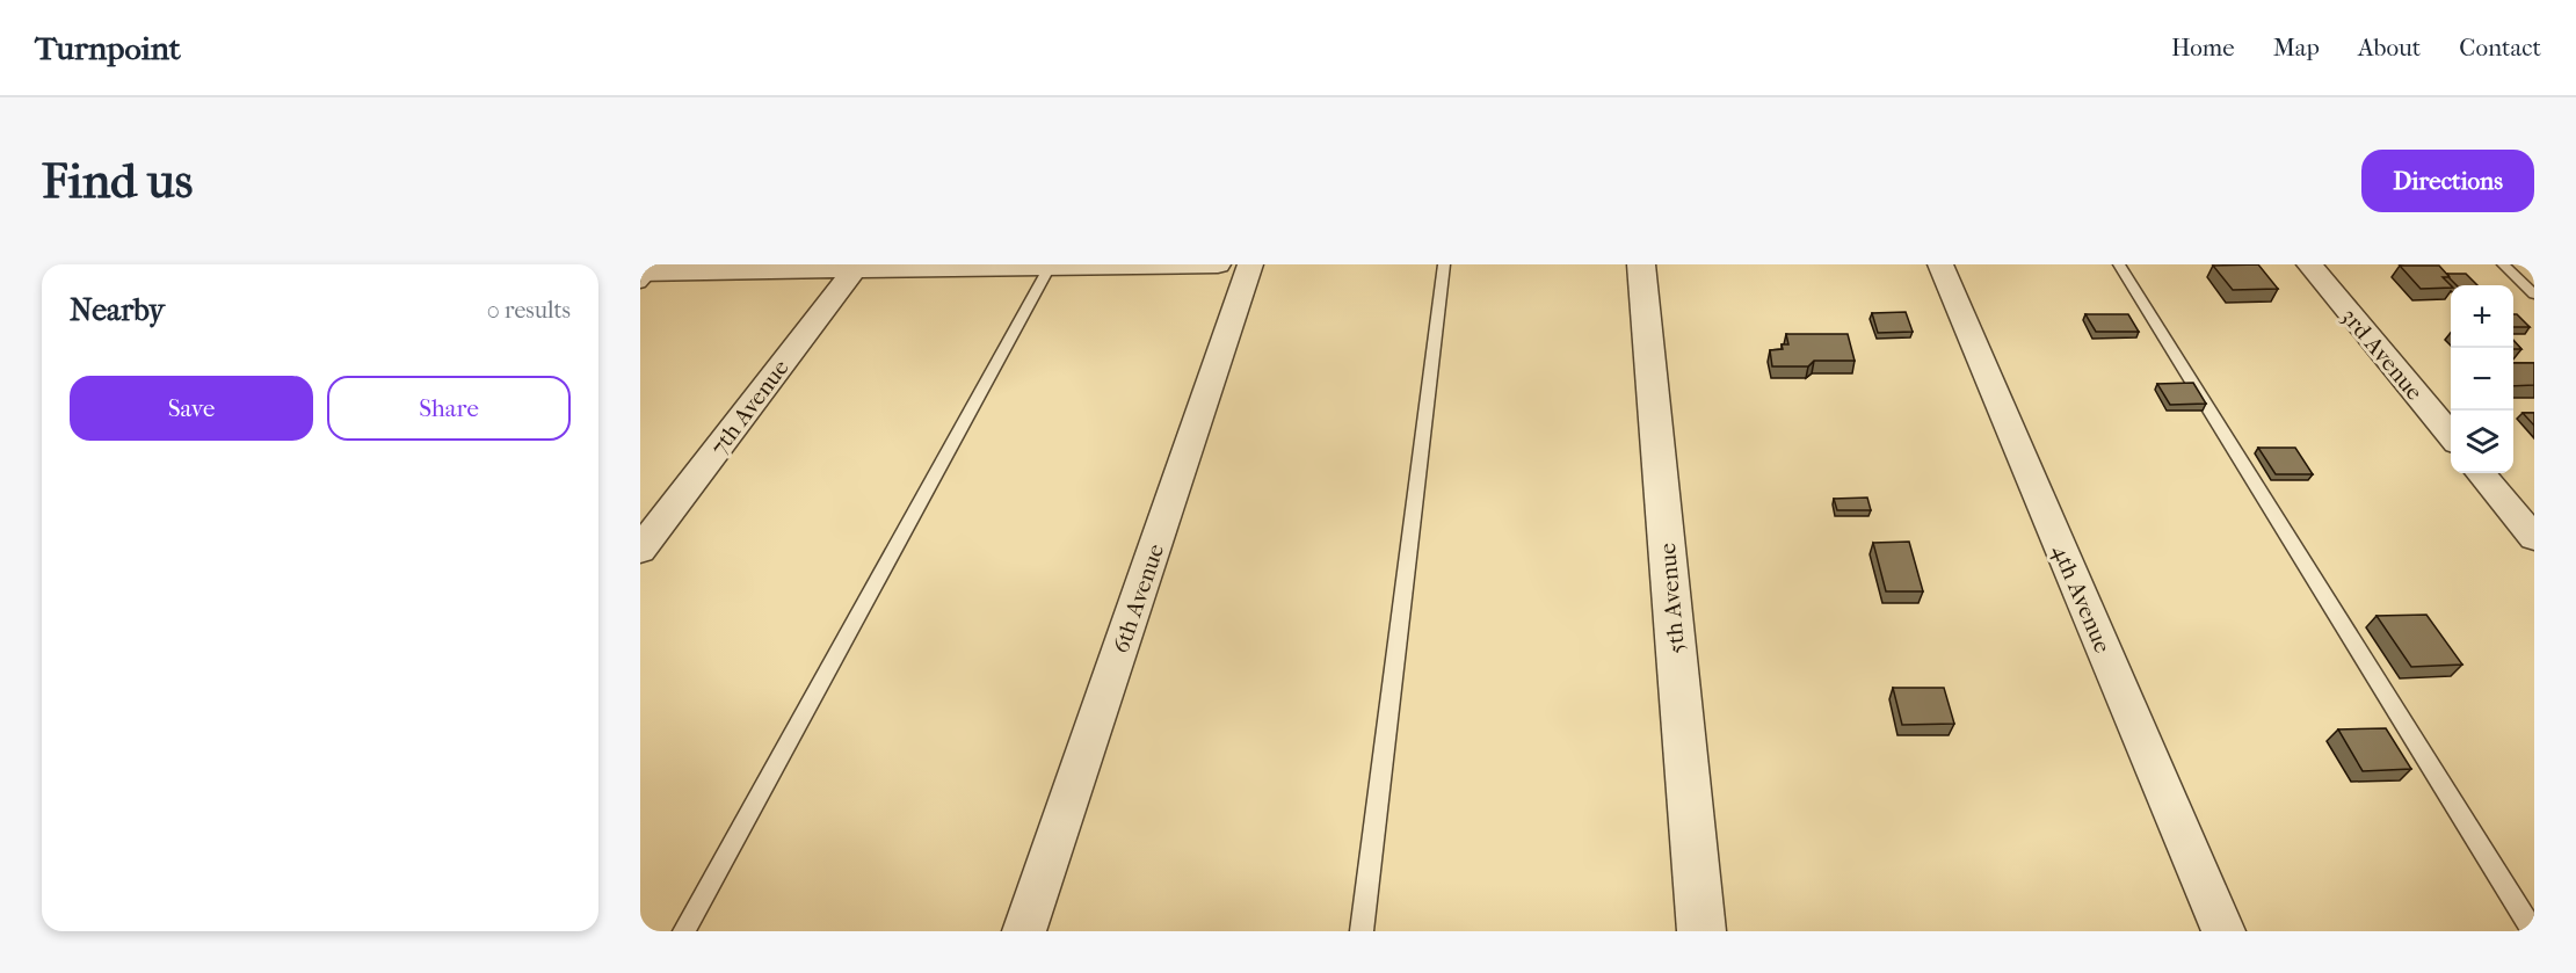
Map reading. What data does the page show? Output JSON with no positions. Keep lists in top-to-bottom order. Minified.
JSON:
{"streets":{"street":["3rd Avenue","7th Avenue","6th Avenue","5th Avenue","4th Avenue"]},"page":{"header":"Turnpoint","nav":["Home","Map","About","Contact"],"buttons":["Directions",["Save","Share"]],"title":"Find us","heading":["Nearby","0 results"],"map_buttons":["+","−"]}}
